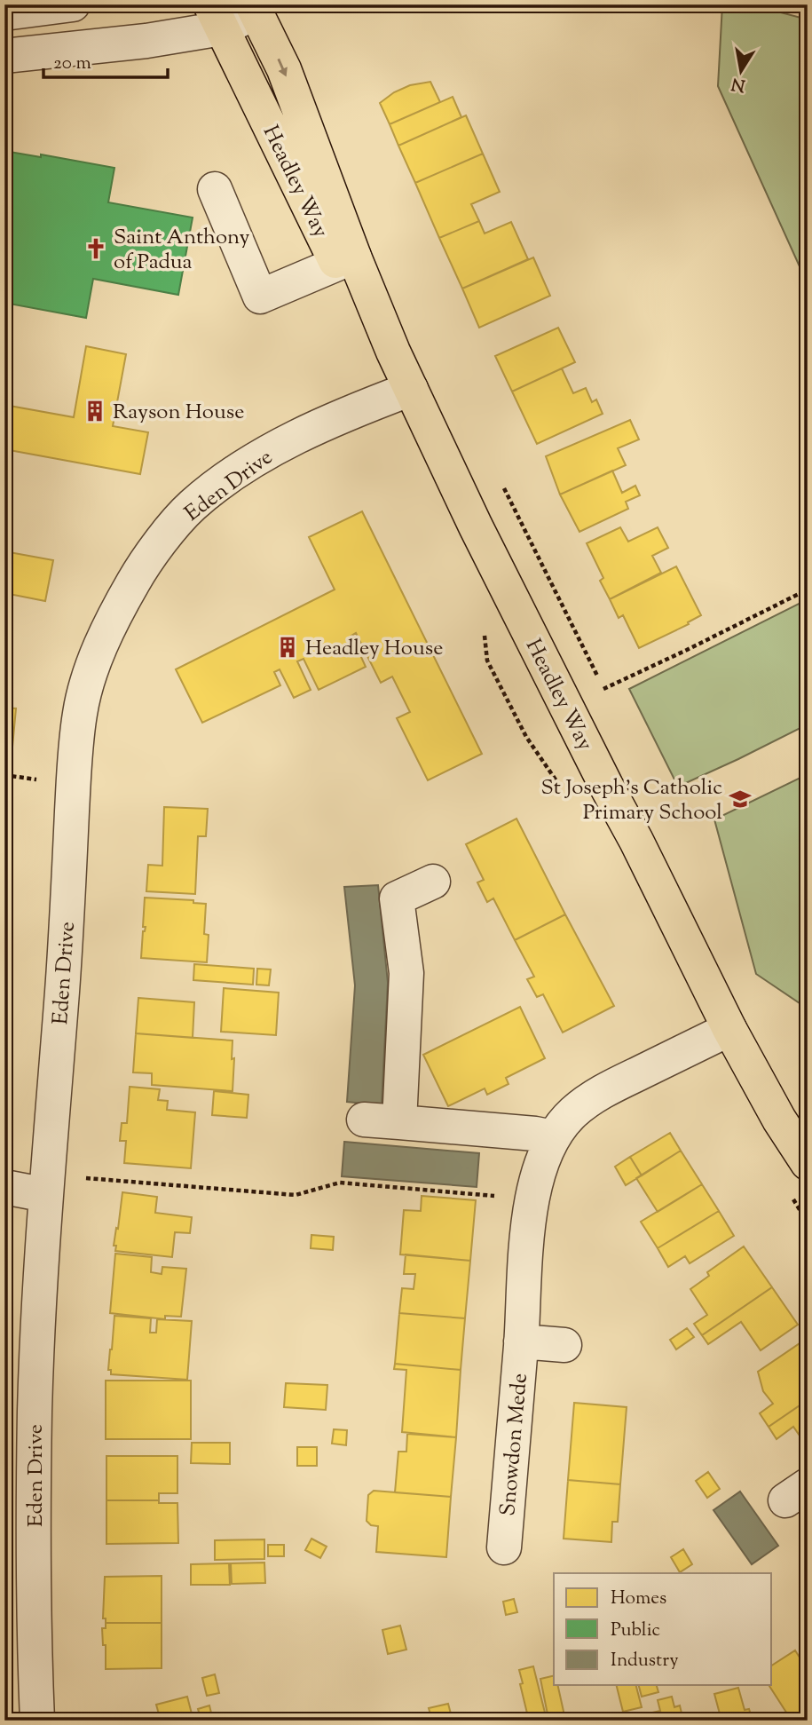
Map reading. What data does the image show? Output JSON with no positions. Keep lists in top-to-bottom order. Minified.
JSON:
{"streets":{"main road":["Headley Way"],"street":["Eden Drive","Snowdon Mede"]},"crossings":[["Headley Way","Eden Drive"],["Headley Way","Snowdon Mede"]],"places":{"church":["Saint Anthony of Padua"],"building":["Rayson House","Headley House"],"school or university":["St Joseph's Catholic Primary School"]},"legend":["Homes","Public","Industry"],"scale_bar":"20 m","north":"bottom"}
